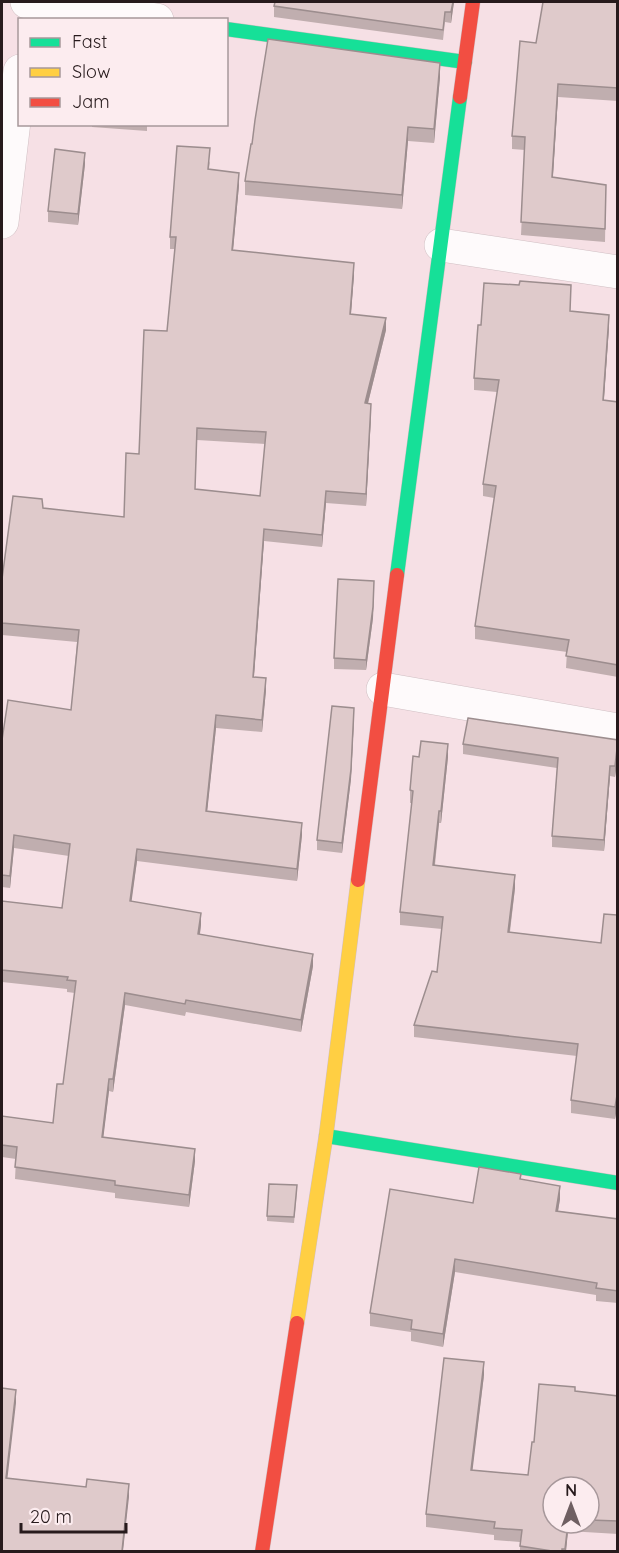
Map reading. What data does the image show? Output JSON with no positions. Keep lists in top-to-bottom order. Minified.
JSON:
{"legend":["Fast","Slow","Jam"],"scale_bar":"20 m","north":"top"}
